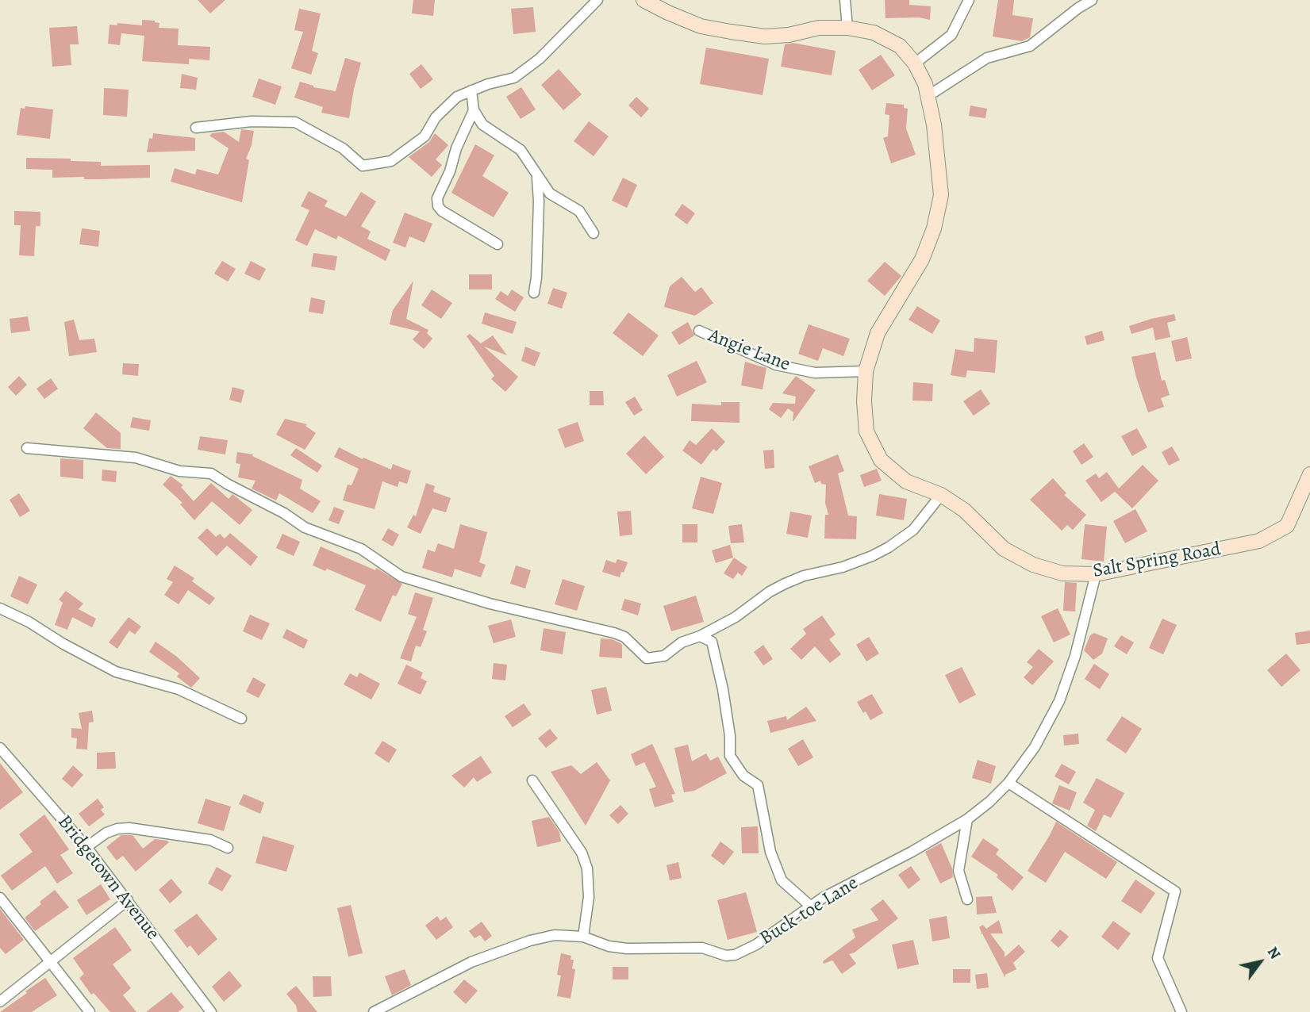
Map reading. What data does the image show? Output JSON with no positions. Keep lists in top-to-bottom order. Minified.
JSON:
{"streets":{"street":["Angie Lane","Salt Spring Road","Bridgetown Avenue","Buck-toe Lane"]},"crossings":[["Angie Lane","Salt Spring Road"],["Salt Spring Road","Buck-toe Lane"]],"north":"top right"}
